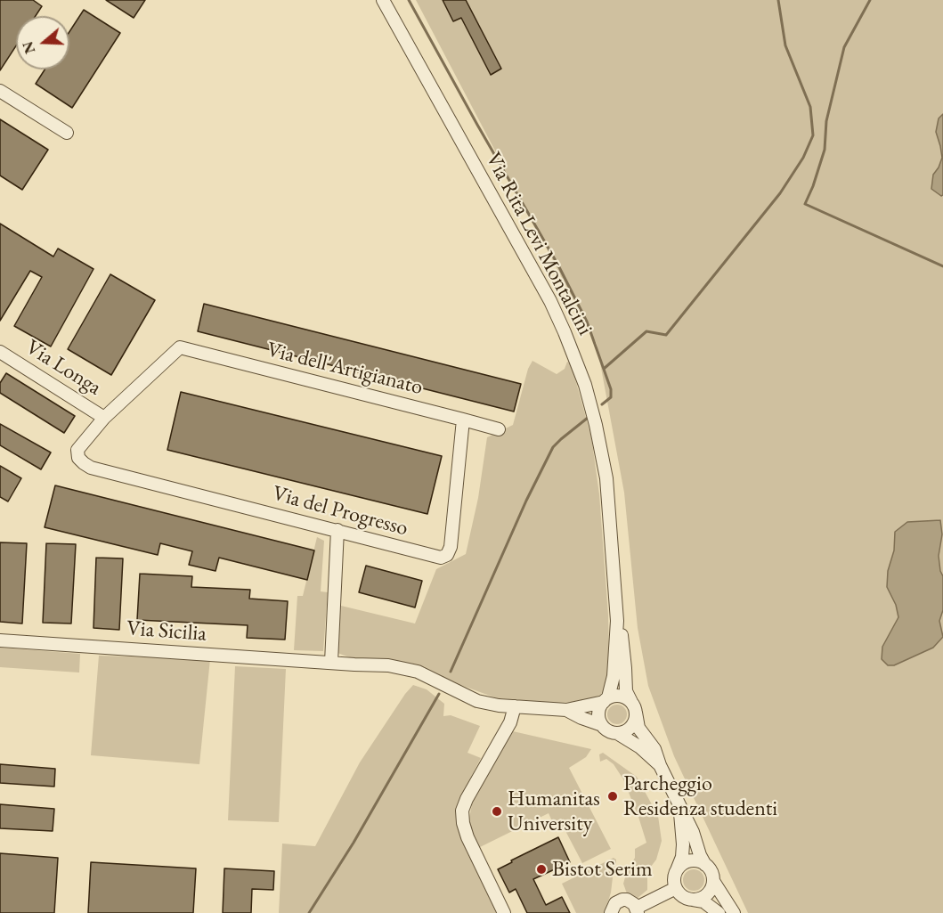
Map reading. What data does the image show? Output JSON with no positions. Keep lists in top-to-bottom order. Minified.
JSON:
{"streets":{"street":["Via Rita Levi Montalcini","Via Longa","Via dell'Artigianato","Via del Progresso","Via Sicilia"]},"crossings":[["Via Longa","Via dell'Artigianato"],["Via Longa","Via del Progresso"],["Via dell'Artigianato","Via del Progresso"]],"places":["Parcheggio Residenza studenti","Humanitas University","Bistot Serim"],"north":"left"}
